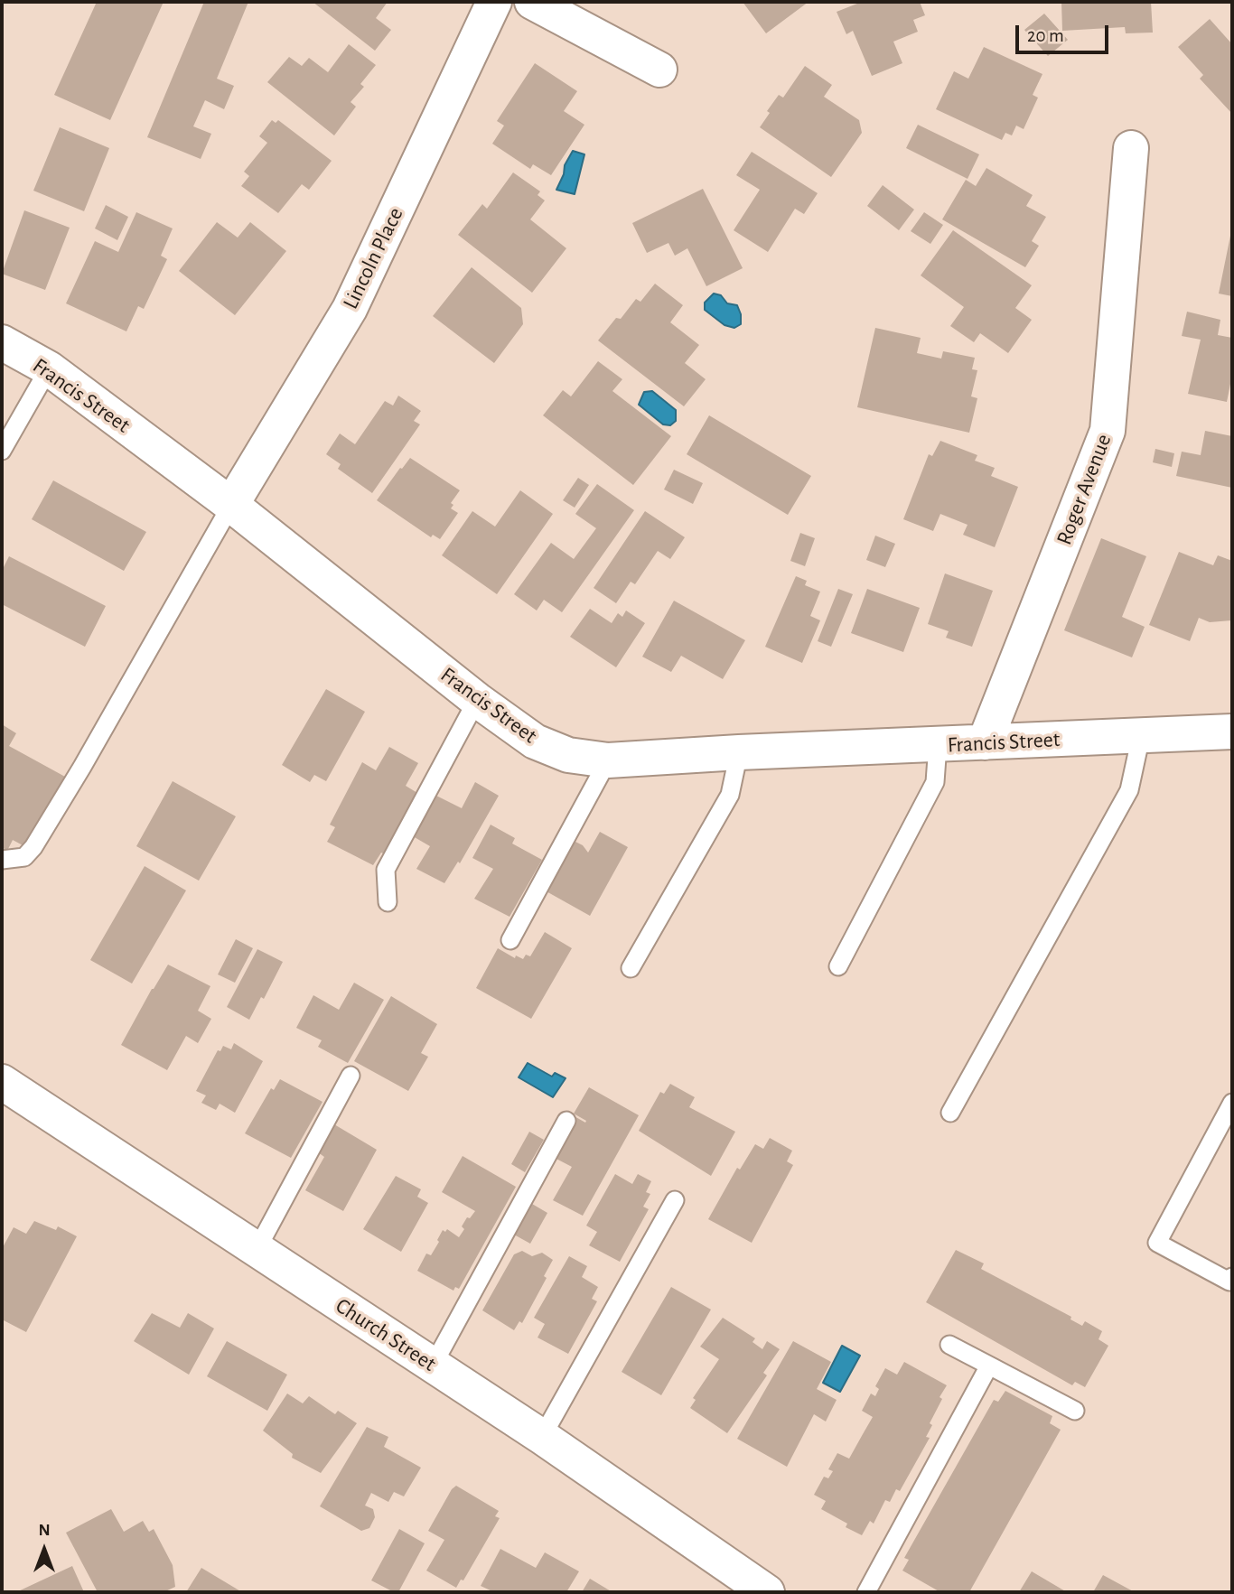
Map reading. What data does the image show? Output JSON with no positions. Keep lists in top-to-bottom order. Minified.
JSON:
{"streets":{"street":["Lincoln Place","Francis Street","Roger Avenue","Church Street"]},"crossings":[["Lincoln Place","Francis Street"],["Francis Street","Roger Avenue"]],"scale_bar":"20 m","north":"top"}
